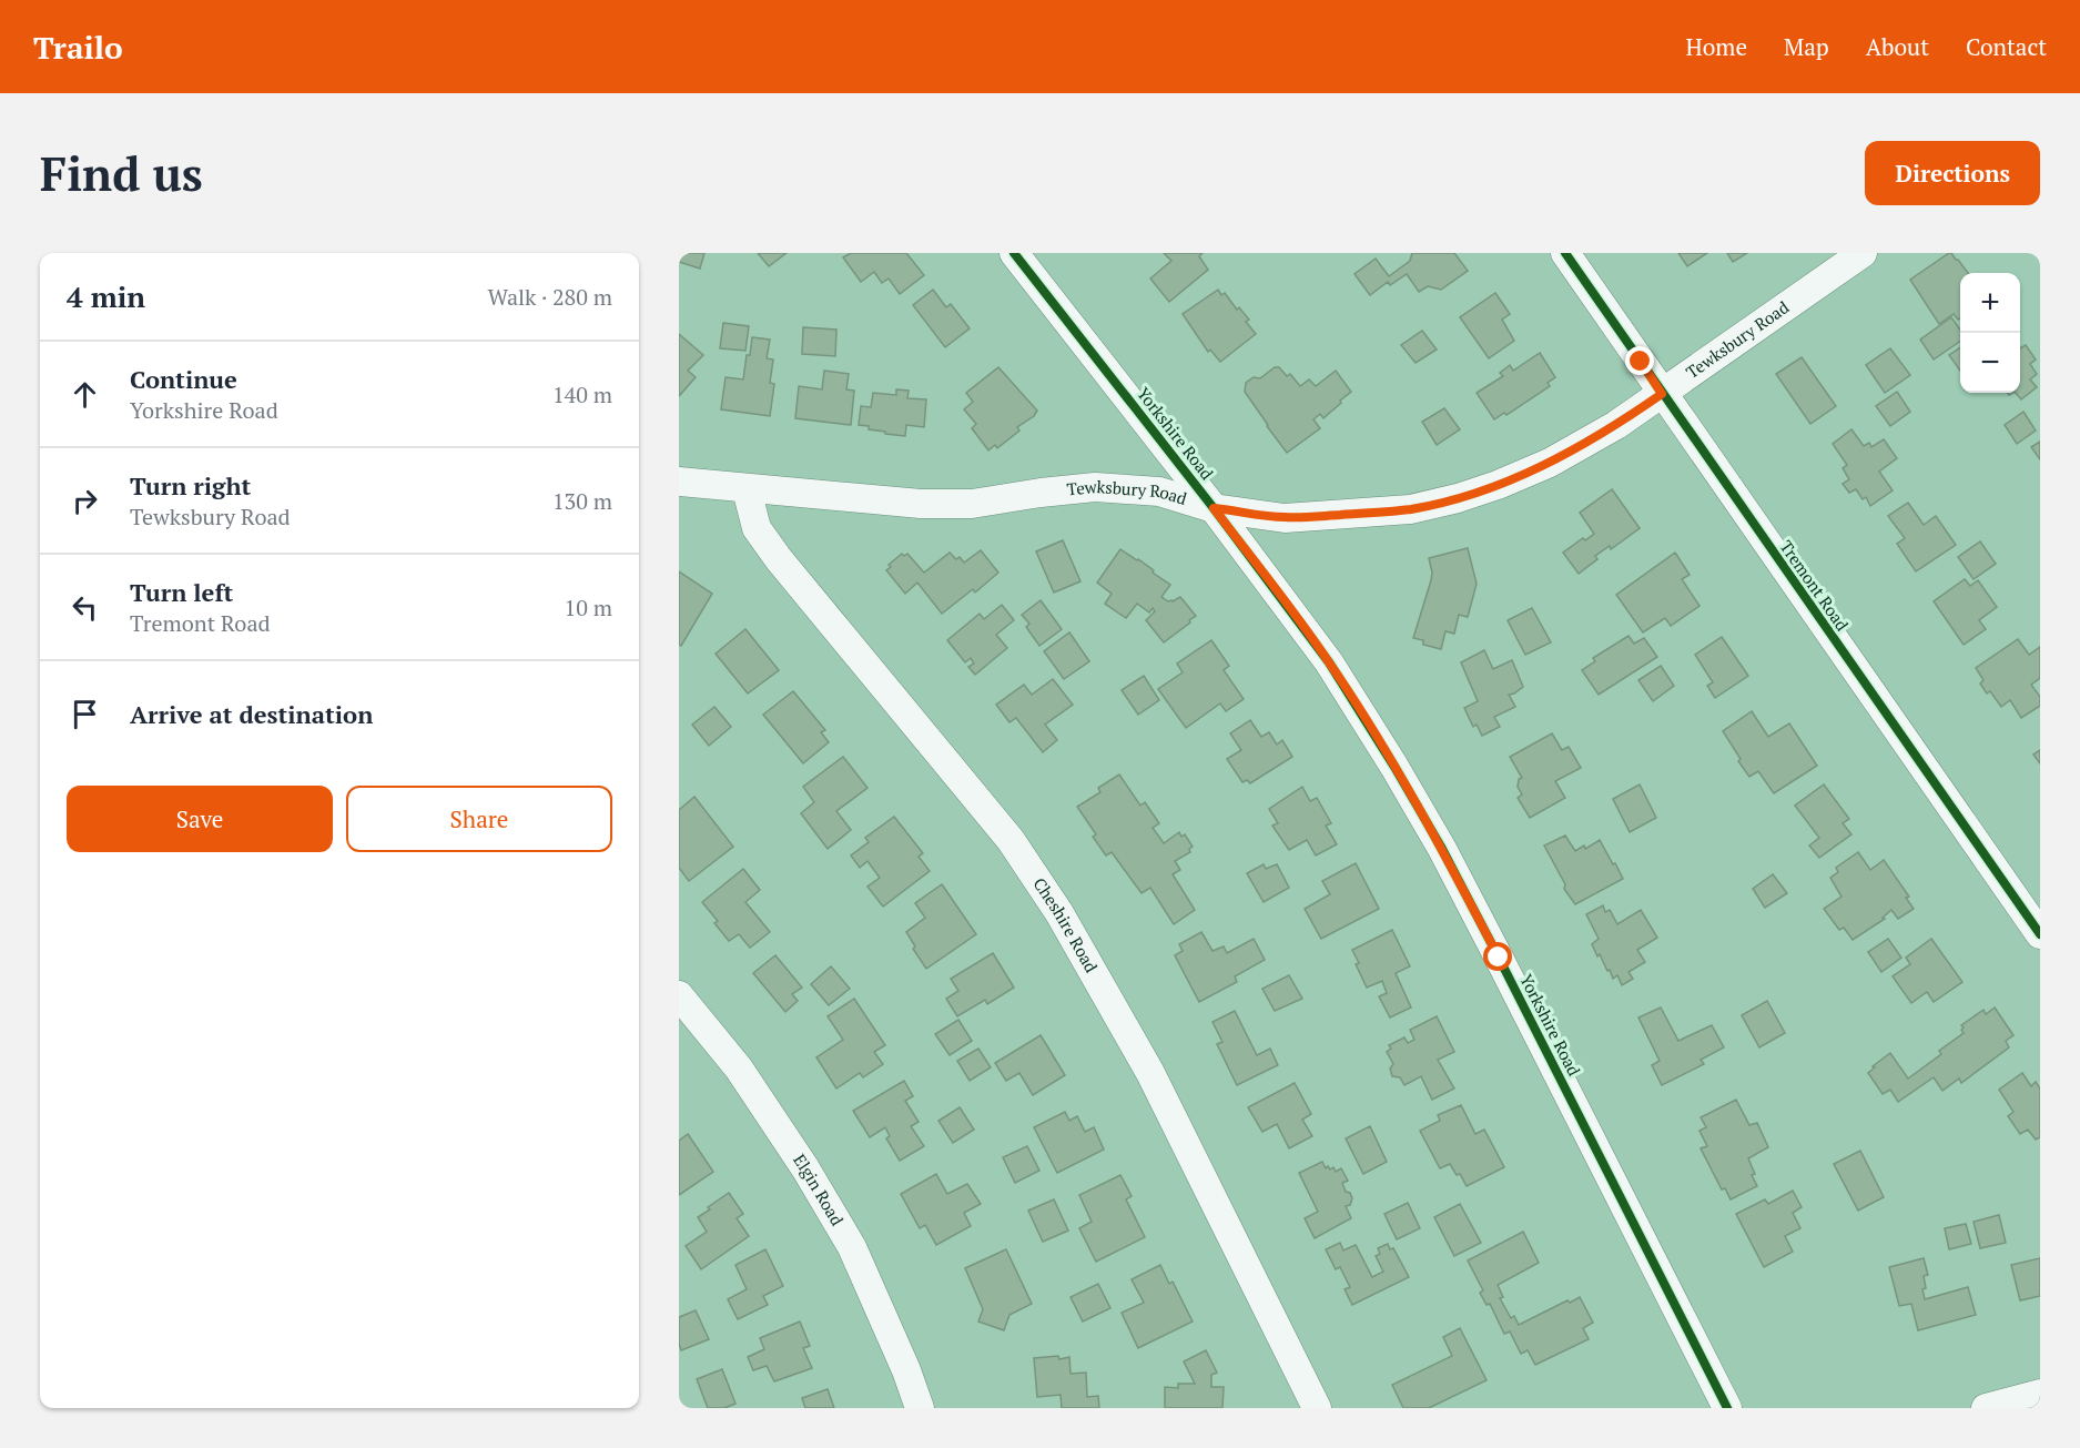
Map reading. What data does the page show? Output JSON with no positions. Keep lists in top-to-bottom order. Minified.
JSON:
{"streets":{"street":["Tewksbury Road","Yorkshire Road","Tremont Road","Cheshire Road","Elgin Road"]},"crossings":[["Tewksbury Road","Yorkshire Road"],["Tewksbury Road","Tremont Road"],["Tewksbury Road","Cheshire Road"]],"page":{"header":"Trailo","nav":["Home","Map","About","Contact"],"buttons":["Directions",["Save","Share"]],"title":"Find us","heading":["4 min","Walk · 280 m"],"map_buttons":["+","−"],"list":[["Continue","Yorkshire Road","140 m"],["Turn right","Tewksbury Road","130 m"],["Turn left","Tremont Road","10 m"],"Arrive at destination"]}}
